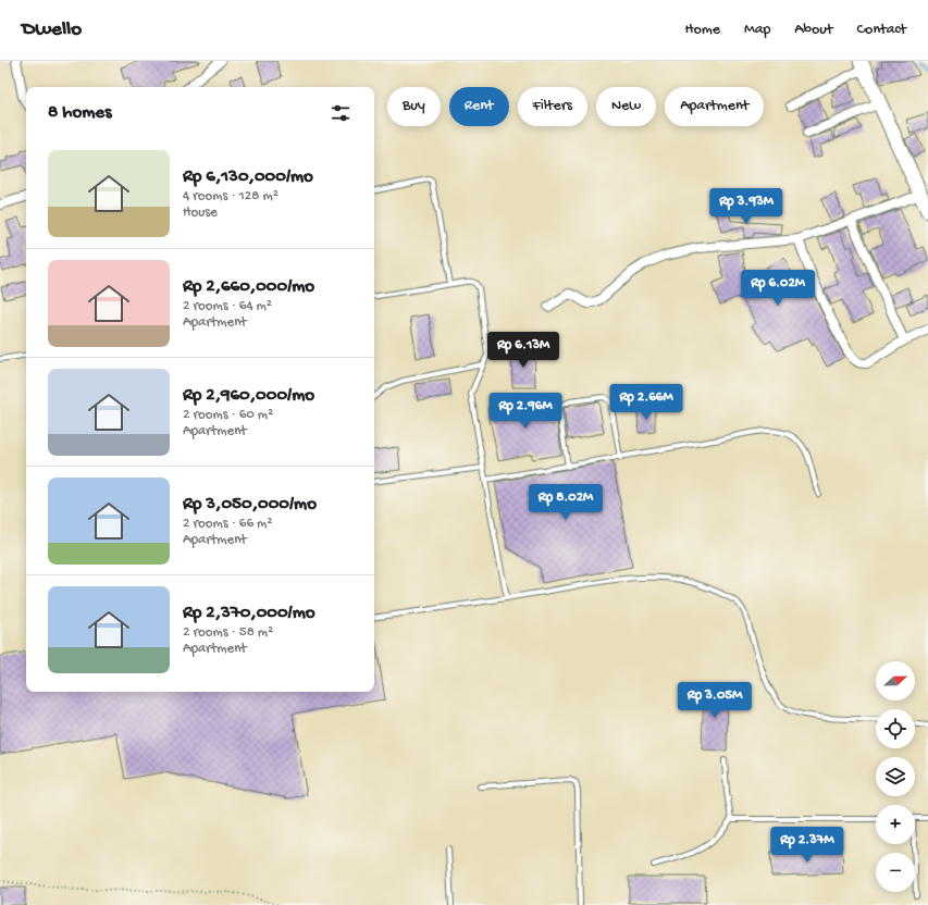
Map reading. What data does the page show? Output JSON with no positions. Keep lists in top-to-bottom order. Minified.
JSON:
{"north":"right","page":{"header":"Dwello","nav":["Home","Map","About","Contact"],"chip":["Buy","Rent","Filters","New","Apartment"],"heading":"8 homes","list":[{"name":"Rp 6,130,000/mo","note":"4 rooms · 128 m² · House"},{"name":"Rp 2,660,000/mo","note":"2 rooms · 64 m² · Apartment"},{"name":"Rp 2,960,000/mo","note":"2 rooms · 60 m² · Apartment"},{"name":"Rp 3,050,000/mo","note":"2 rooms · 66 m² · Apartment"},{"name":"Rp 2,370,000/mo","note":"2 rooms · 58 m² · Apartment"}],"price":["Rp 3.93M","Rp 6.02M","Rp 6.13M","Rp 2.66M","Rp 2.96M","Rp 8.02M","Rp 3.05M","Rp 2.37M"],"map_buttons":["+","−"]}}
